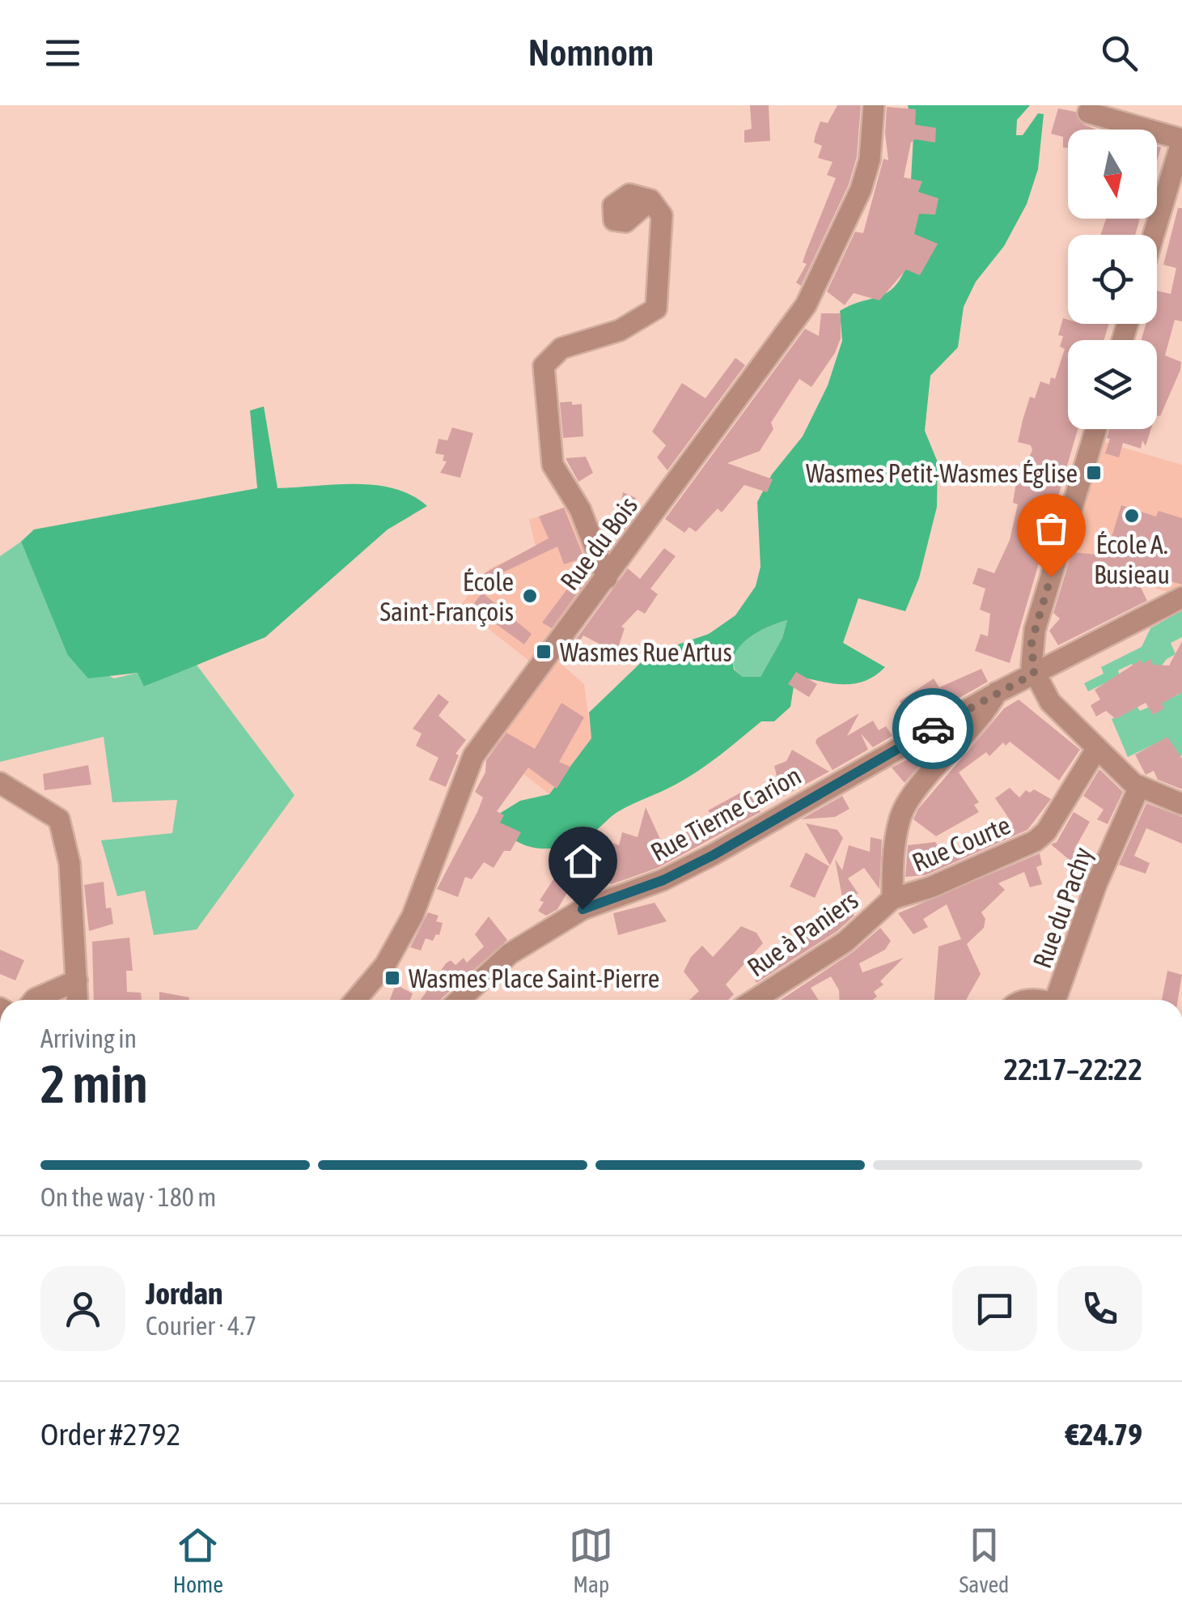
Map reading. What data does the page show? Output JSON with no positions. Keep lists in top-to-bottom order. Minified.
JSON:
{"streets":{"street":["Rue du Bois","Rue Tierne Carion","Rue Courte","Rue du Pachy","Rue à Paniers"]},"crossings":[["Rue Tierne Carion","Rue à Paniers"],["Rue Courte","Rue à Paniers"]],"places":{"transit":["Wasmes Petit-Wasmes Église","Wasmes Rue Artus","Wasmes Place Saint-Pierre"],"other":["École A. Busieau","École Saint-François"]},"north":"bottom","page":{"header":"Nomnom","heading":["2 min","Arriving in","22:17–22:22"],"panel":["Jordan","Courier · 4.7","Order #2792","€24.79"],"bar":"On the way · 180 m","tabs":["Home","Map","Saved"]}}
